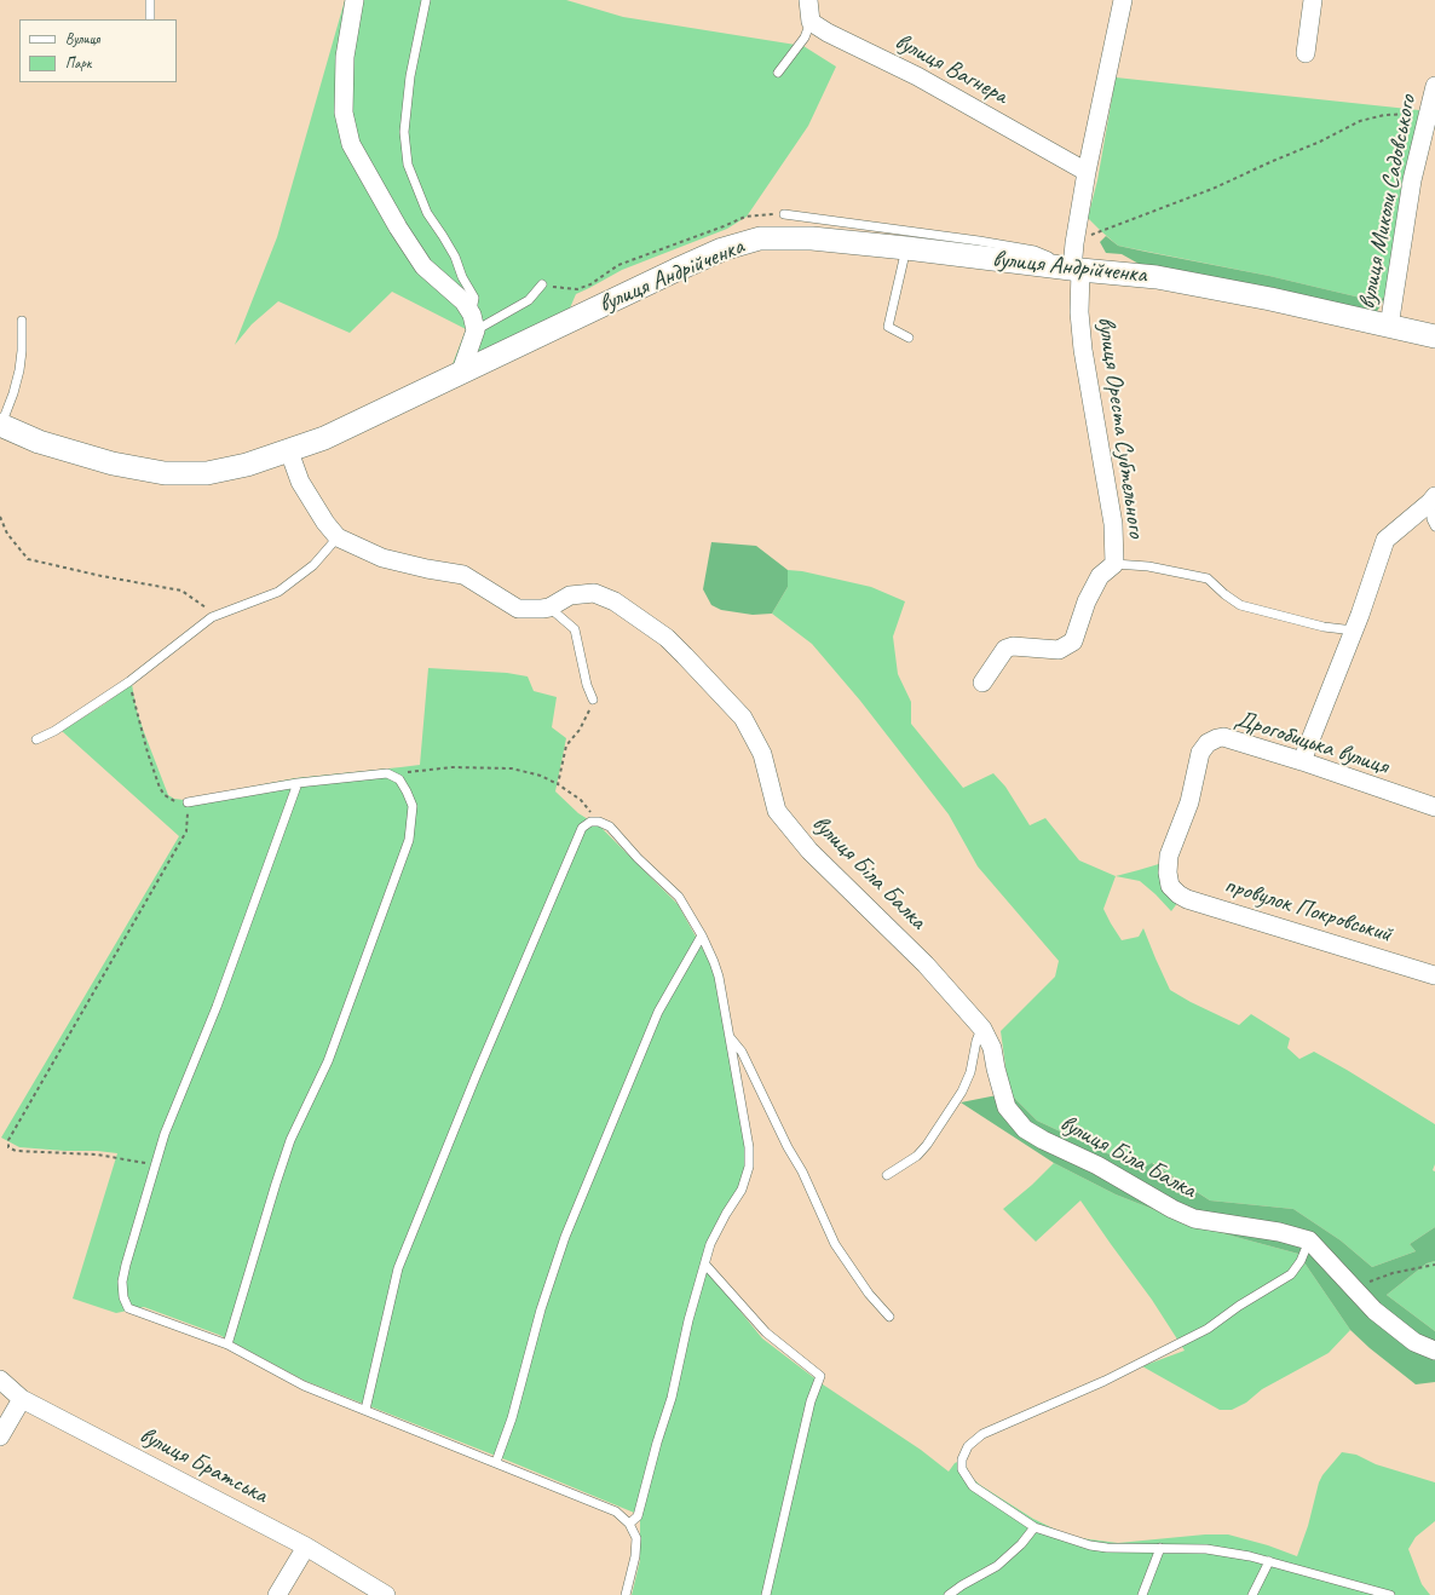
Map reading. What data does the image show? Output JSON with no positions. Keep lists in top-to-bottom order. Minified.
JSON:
{"streets":{"street":["вулиця Вагнера","вулиця Миколи Садовського","вулиця Андрійченка","вулиця Ореста Субтельного","Дрогобицька вулиця","вулиця Біла Балка","провулок Покровський","вулиця Братська"]},"crossings":[["вулиця Вагнера","вулиця Ореста Субтельного"],["вулиця Миколи Садовського","вулиця Андрійченка"],["вулиця Андрійченка","вулиця Ореста Субтельного"],["вулиця Андрійченка","вулиця Біла Балка"],["Дрогобицька вулиця","провулок Покровський"]],"legend":["Вулиця","Парк"]}
